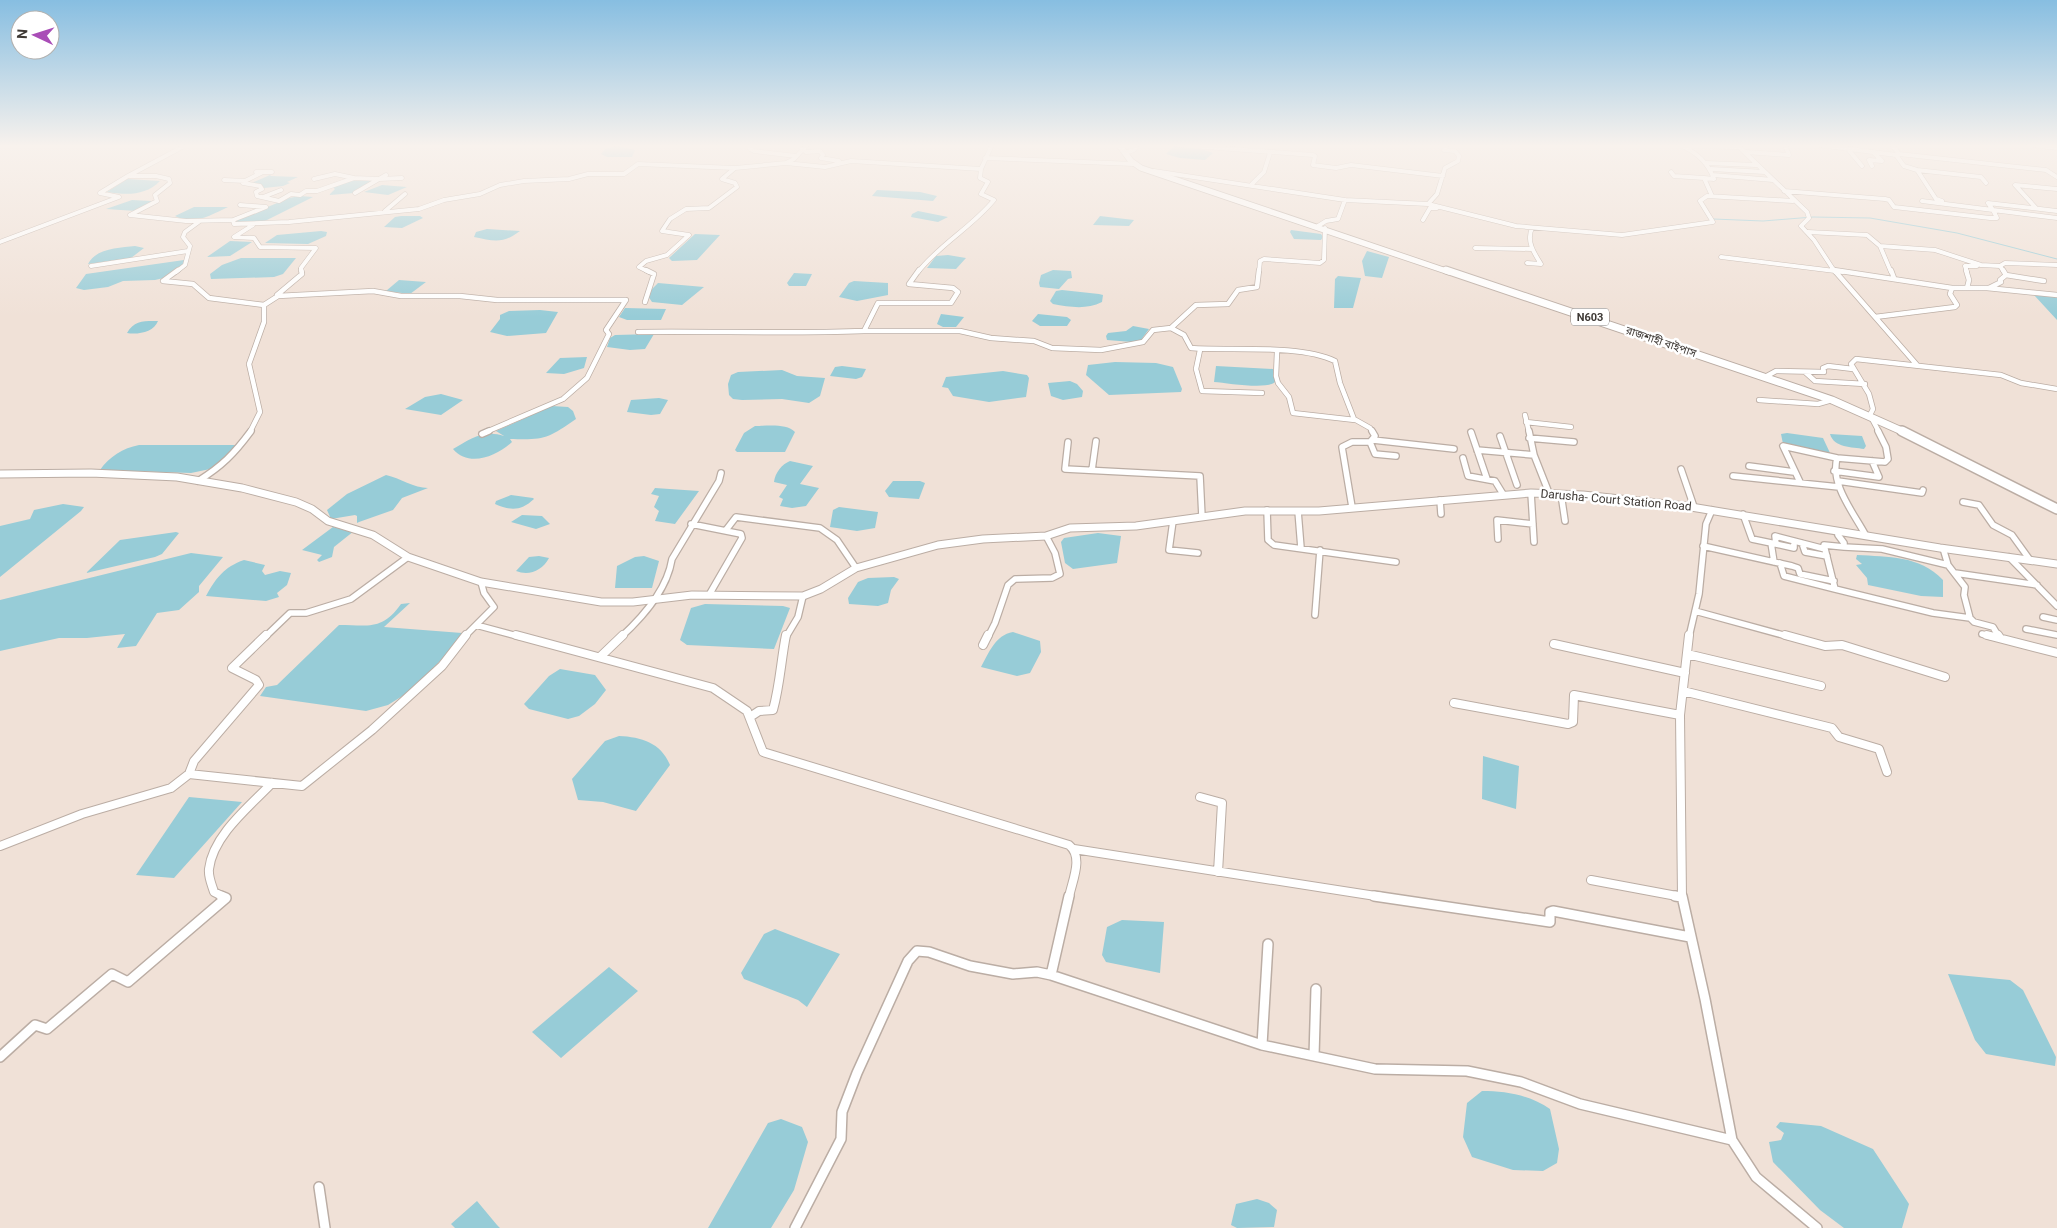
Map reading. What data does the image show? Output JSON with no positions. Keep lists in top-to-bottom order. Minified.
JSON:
{"streets":{"highway":["N603","রাজশাহী বাইপাস"],"street":["Darusha- Court Station Road"]},"north":"left"}
